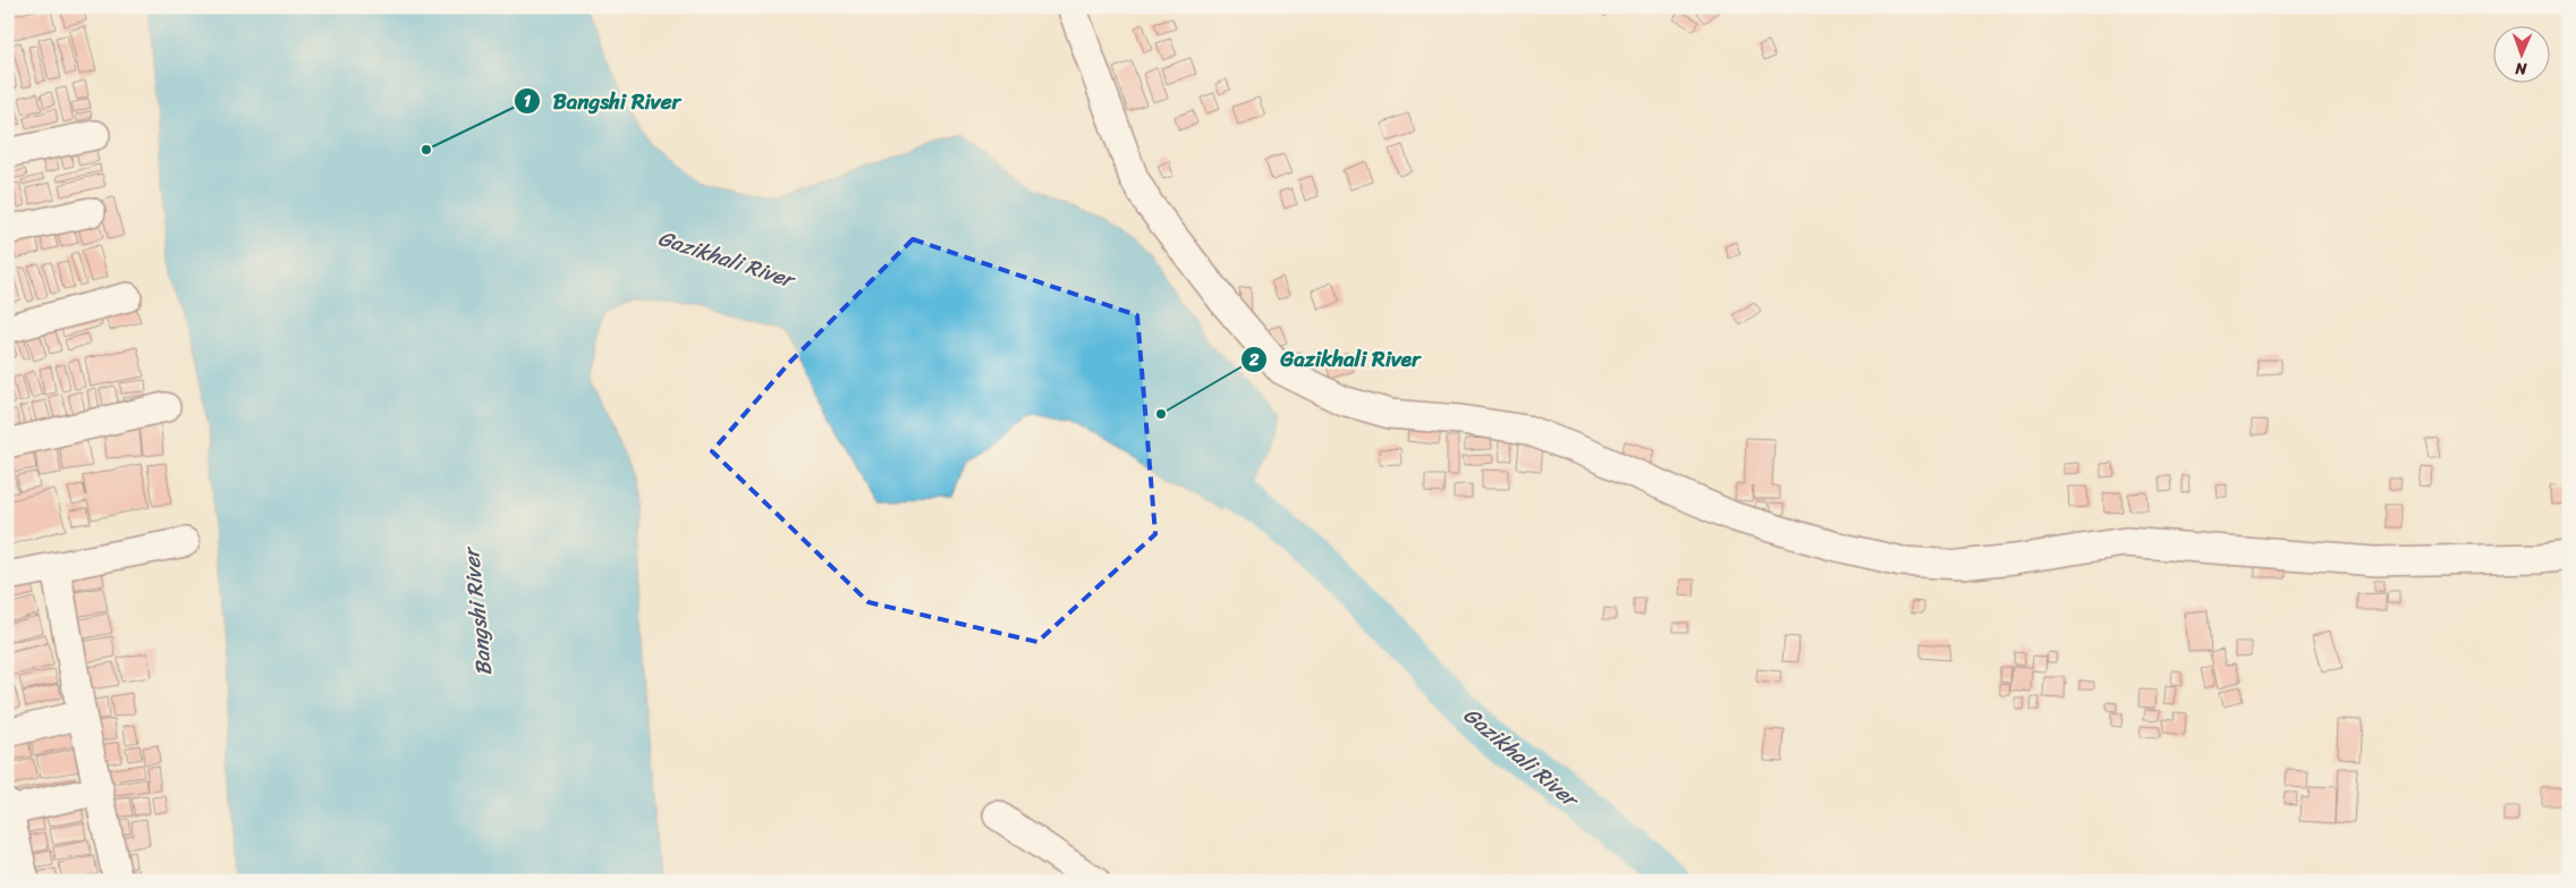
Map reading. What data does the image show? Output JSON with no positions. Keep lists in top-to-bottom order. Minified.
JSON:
{"water":["Gazikhali River","Bangshi River"],"places":["Bangshi River","Gazikhali River"],"north":"bottom"}
